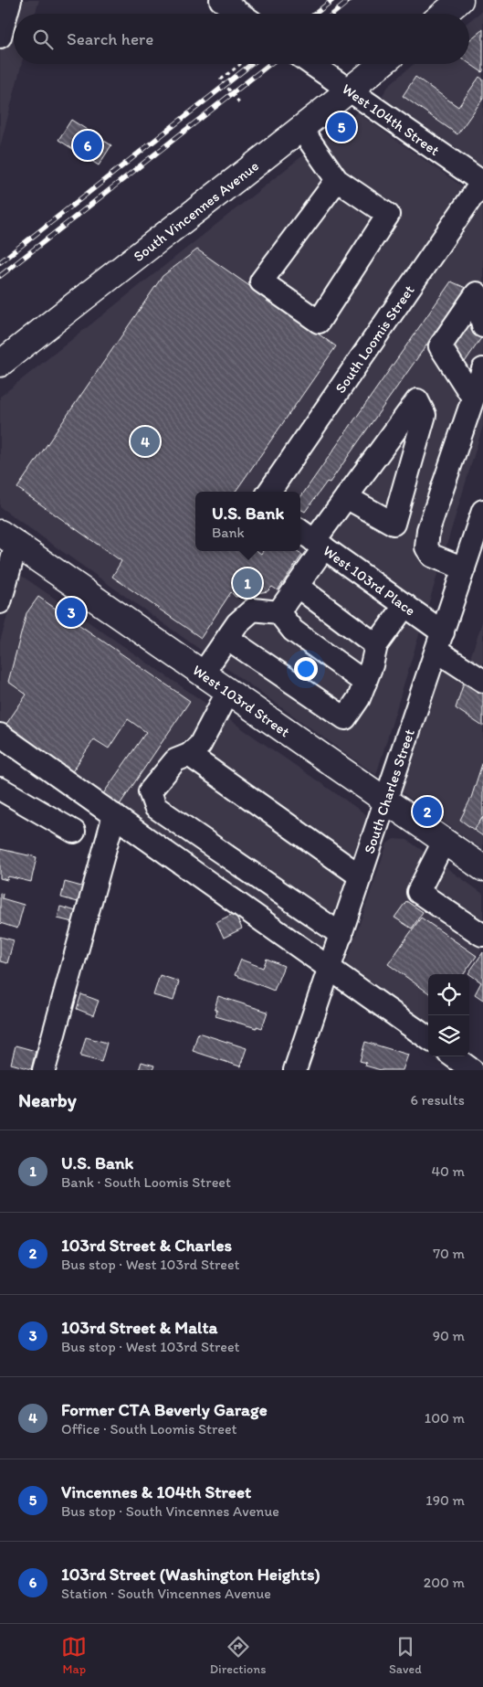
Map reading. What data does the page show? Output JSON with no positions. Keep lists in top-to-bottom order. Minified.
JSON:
{"streets":{"main road":["South Vincennes Avenue","West 103rd Street"],"street":["West 104th Street","South Loomis Street","West 103rd Place","South Charles Street"]},"crossings":[["West 104th Street","South Vincennes Avenue"],["West 104th Street","South Loomis Street"],["West 103rd Place","South Charles Street"],["West 103rd Street","South Charles Street"]],"page":{"search":"Search here","pins":["5","6","4","1","3","2"],"popup":["U.S. Bank","Bank"],"heading":["Nearby","6 results"],"list":[{"mark":"1","name":"U.S. Bank","note":"Bank · South Loomis Street","value":"40 m"},{"mark":"2","name":"103rd Street & Charles","note":"Bus stop · West 103rd Street","value":"70 m"},{"mark":"3","name":"103rd Street & Malta","note":"Bus stop · West 103rd Street","value":"90 m"},{"mark":"4","name":"Former CTA Beverly Garage","note":"Office · South Loomis Street","value":"100 m"},{"mark":"5","name":"Vincennes & 104th Street","note":"Bus stop · South Vincennes Avenue","value":"190 m"},{"mark":"6","name":"103rd Street (Washington Heights)","note":"Station · South Vincennes Avenue","value":"200 m"}],"nav":["Map","Directions","Saved"]}}
